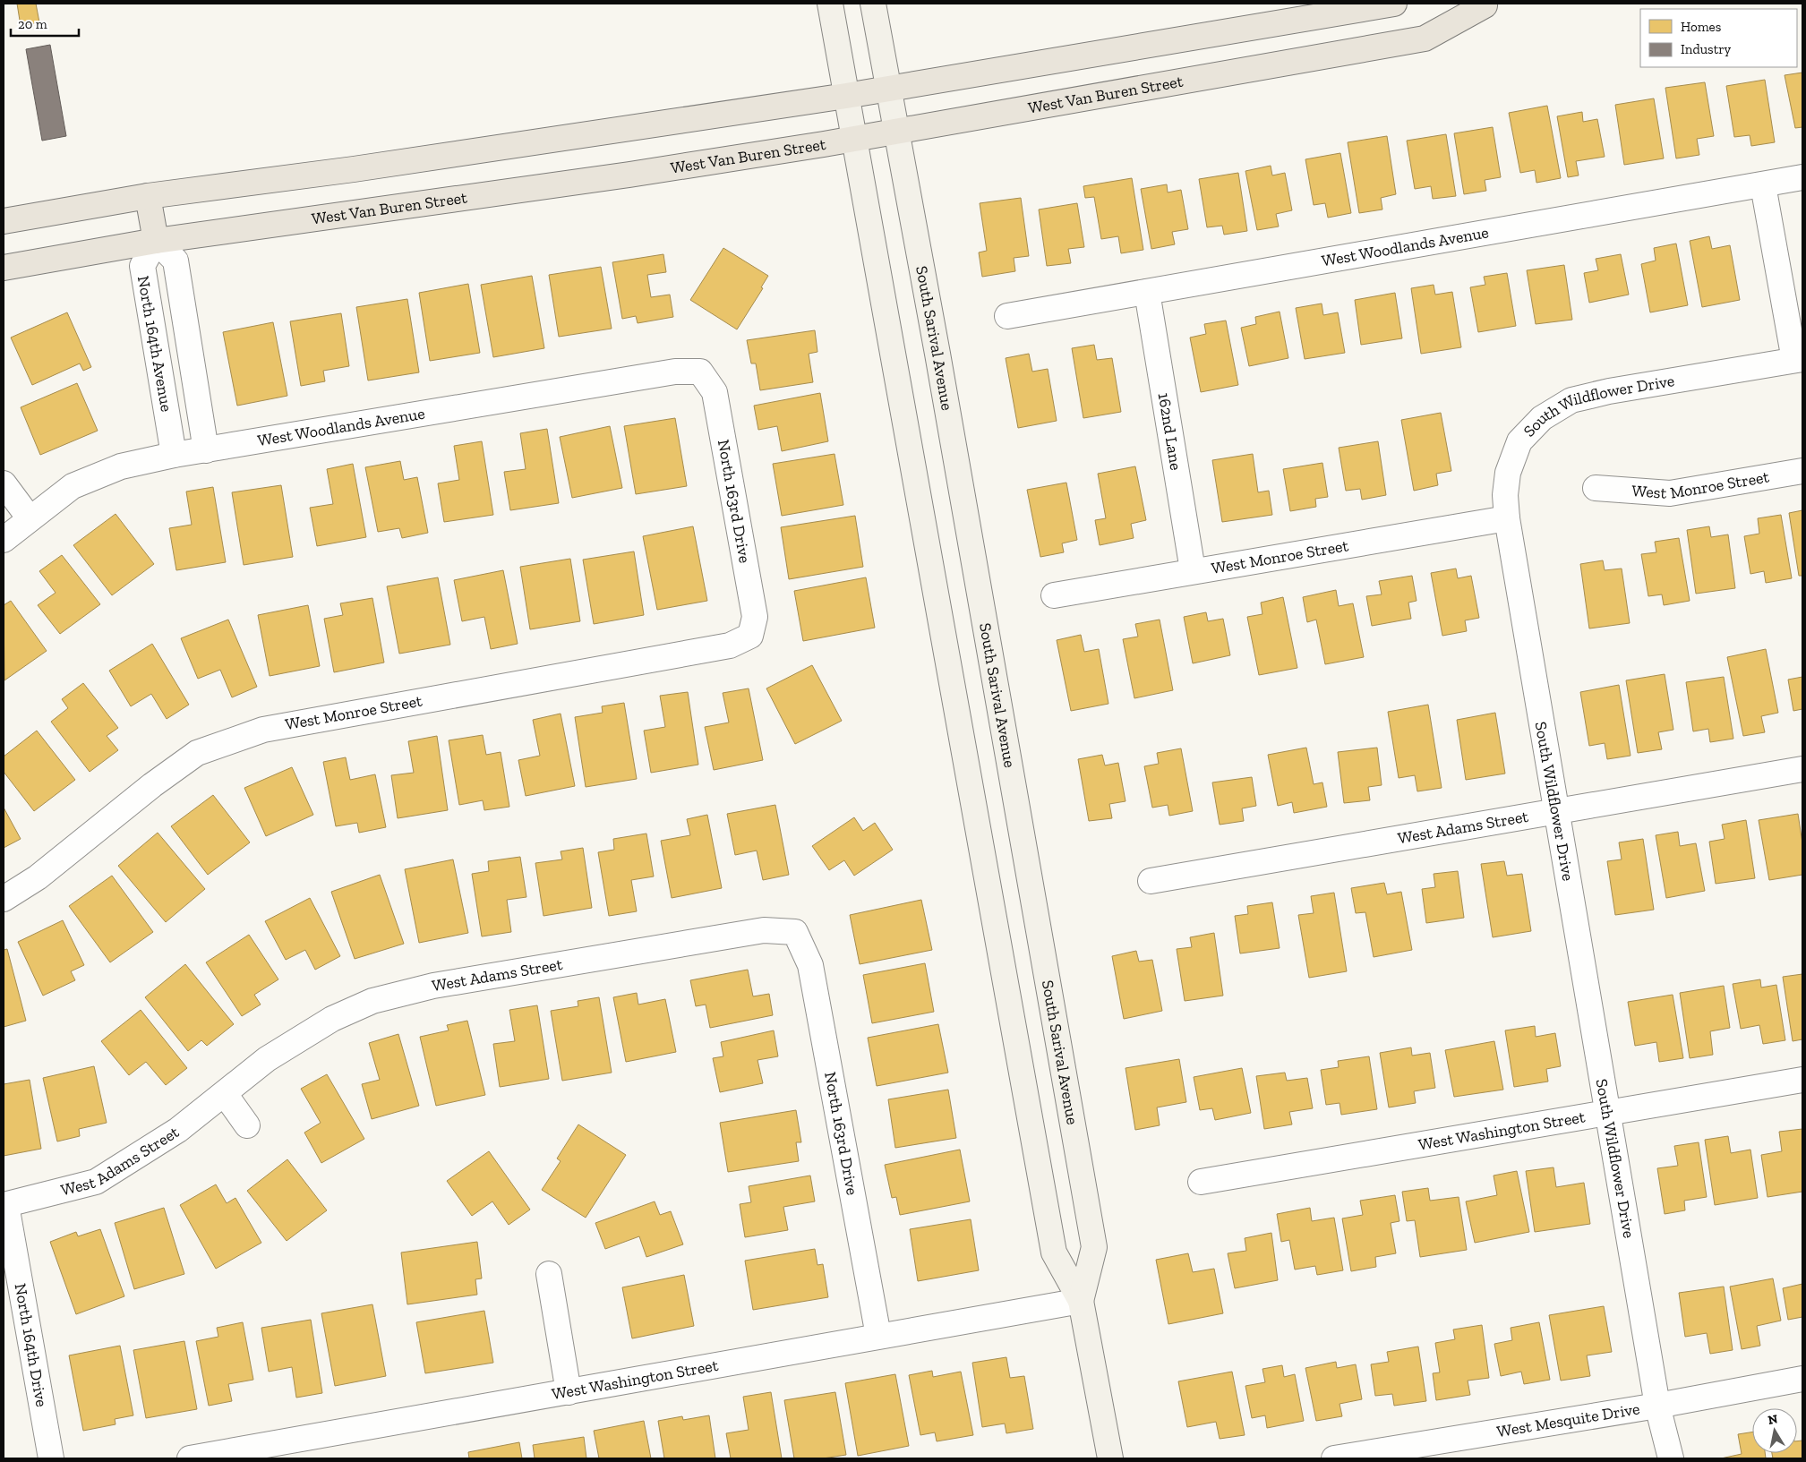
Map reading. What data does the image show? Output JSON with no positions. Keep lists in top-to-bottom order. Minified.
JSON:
{"streets":{"main road":["West Van Buren Street","South Sarival Avenue"],"street":["West Woodlands Avenue","North 164th Avenue","South Wildflower Drive","162nd Lane","West Monroe Street","North 163rd Drive","West Adams Street","West Washington Street","North 164th Drive","West Mesquite Drive"]},"crossings":[["West Van Buren Street","South Sarival Avenue"],["West Van Buren Street","North 164th Avenue"],["West Woodlands Avenue","North 164th Avenue"],["West Woodlands Avenue","162nd Lane"],["West Woodlands Avenue","North 163rd Drive"],["South Sarival Avenue","West Washington Street"],["South Wildflower Drive","West Monroe Street"],["South Wildflower Drive","West Adams Street"],["South Wildflower Drive","West Washington Street"],["South Wildflower Drive","West Mesquite Drive"],["162nd Lane","West Monroe Street"],["West Monroe Street","North 163rd Drive"],["North 163rd Drive","West Adams Street"],["North 163rd Drive","West Washington Street"],["West Adams Street","North 164th Drive"]],"legend":["Homes","Industry"],"scale_bar":"20 m","north":"top"}
